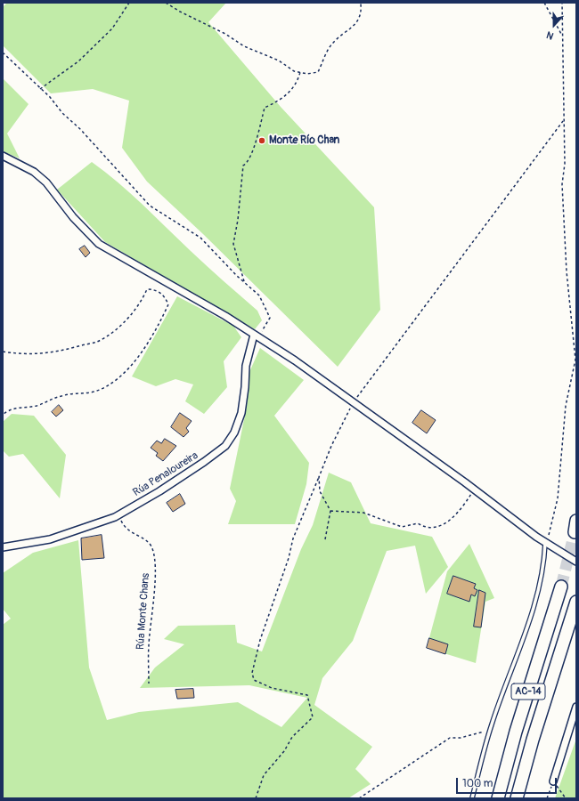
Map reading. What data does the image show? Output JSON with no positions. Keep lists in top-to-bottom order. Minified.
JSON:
{"streets":{"highway":["AC-14"],"street":["Rúa Penaloureira"],"path":["Rúa Monte Chans"]},"crossings":[["Rúa Penaloureira","Rúa Monte Chans"]],"places":["Monte Río Chan"],"scale_bar":"100 m","north":"bottom"}
